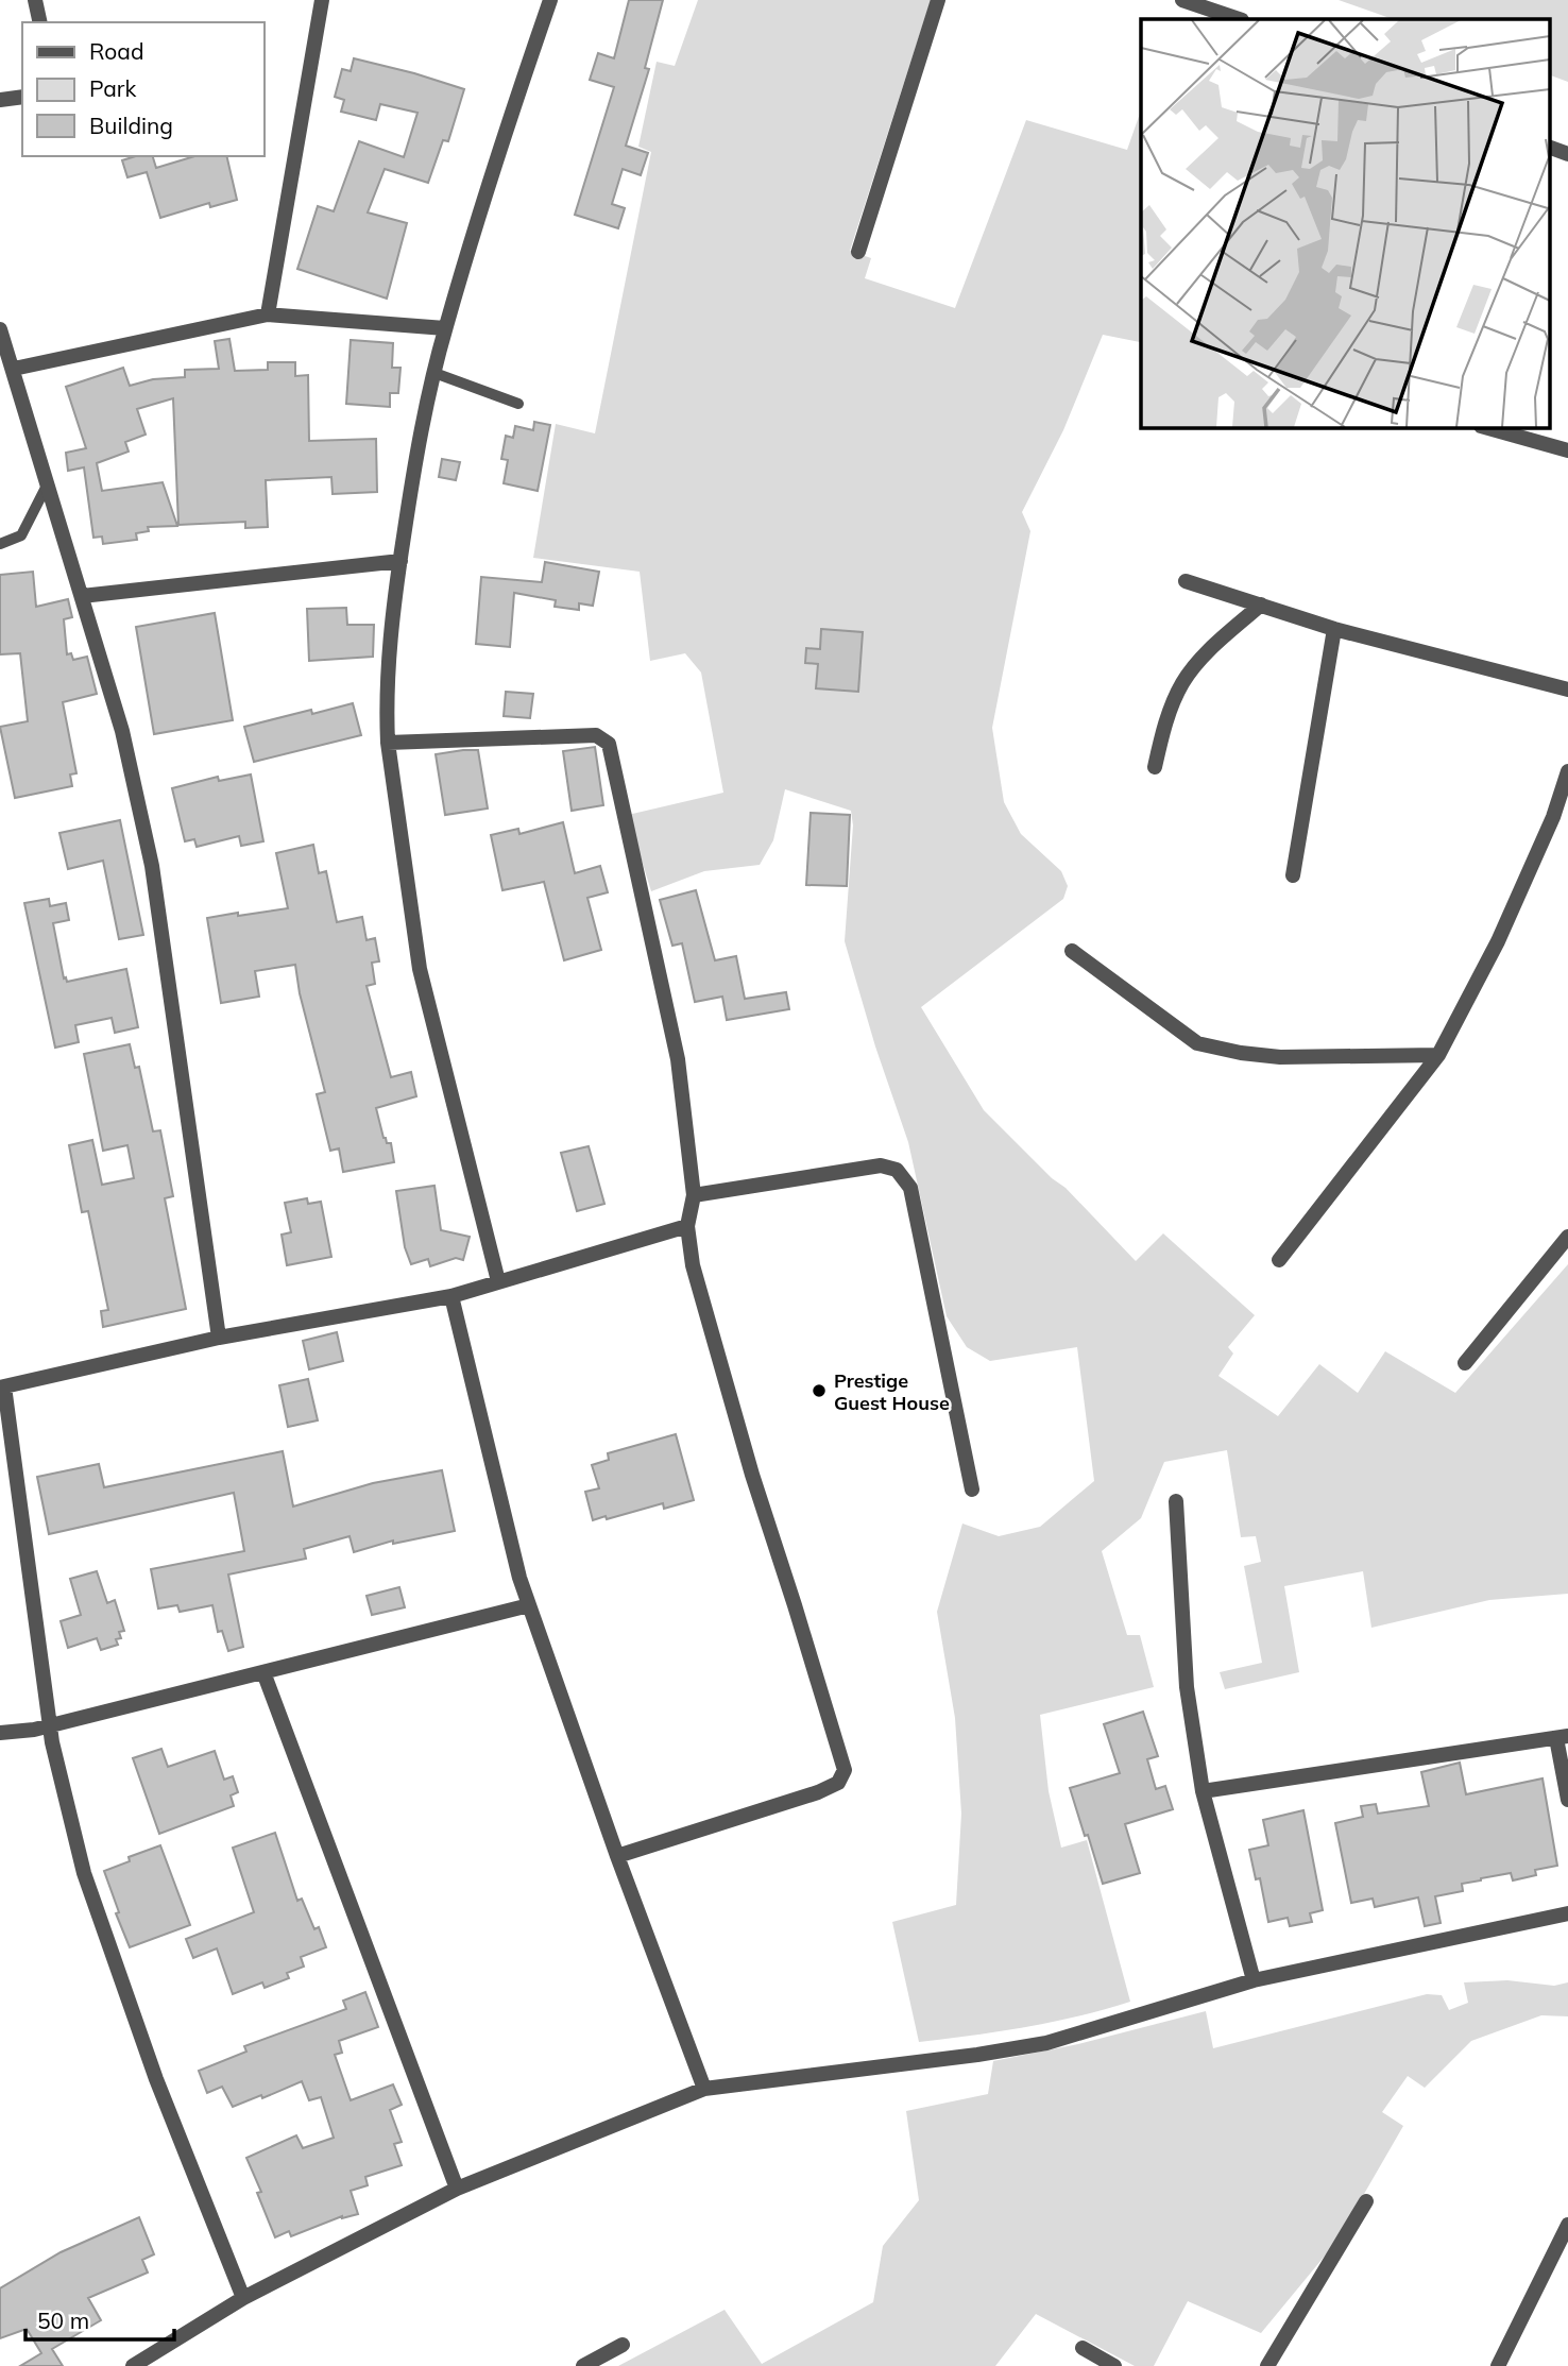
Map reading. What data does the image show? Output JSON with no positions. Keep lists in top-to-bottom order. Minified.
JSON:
{"places":["Prestige Guest House"],"legend":["Road","Park","Building"],"scale_bar":"50 m"}
